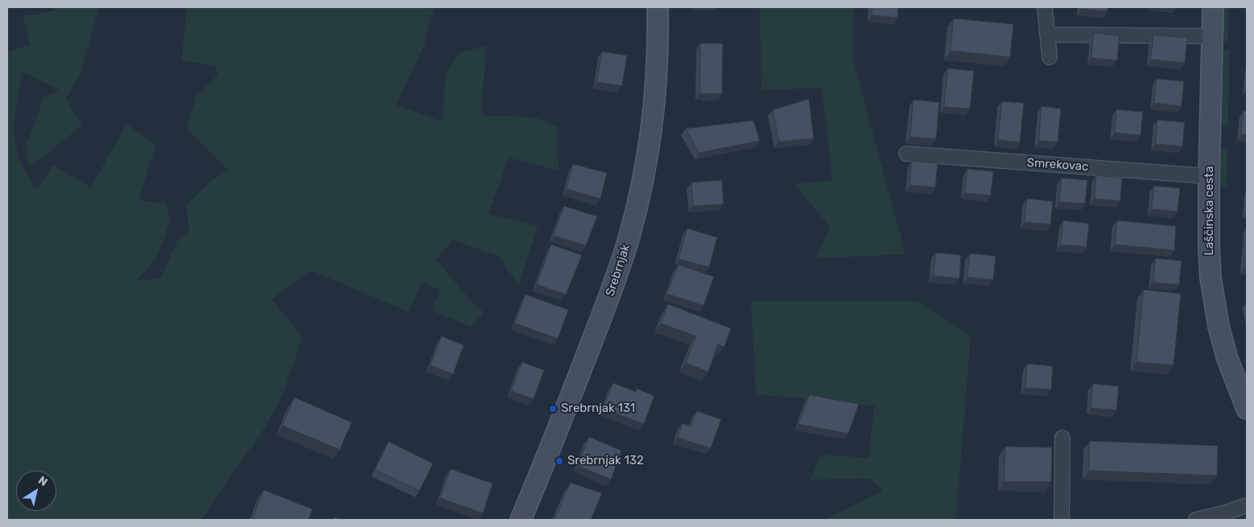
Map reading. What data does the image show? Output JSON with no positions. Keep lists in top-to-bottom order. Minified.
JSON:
{"streets":{"main road":["Laščinska cesta","Srebrnjak"],"street":["Smrekovac"]},"crossings":[["Smrekovac","Laščinska cesta"]],"places":["Srebrnjak 131","Srebrnjak 132"],"north":"top right"}
